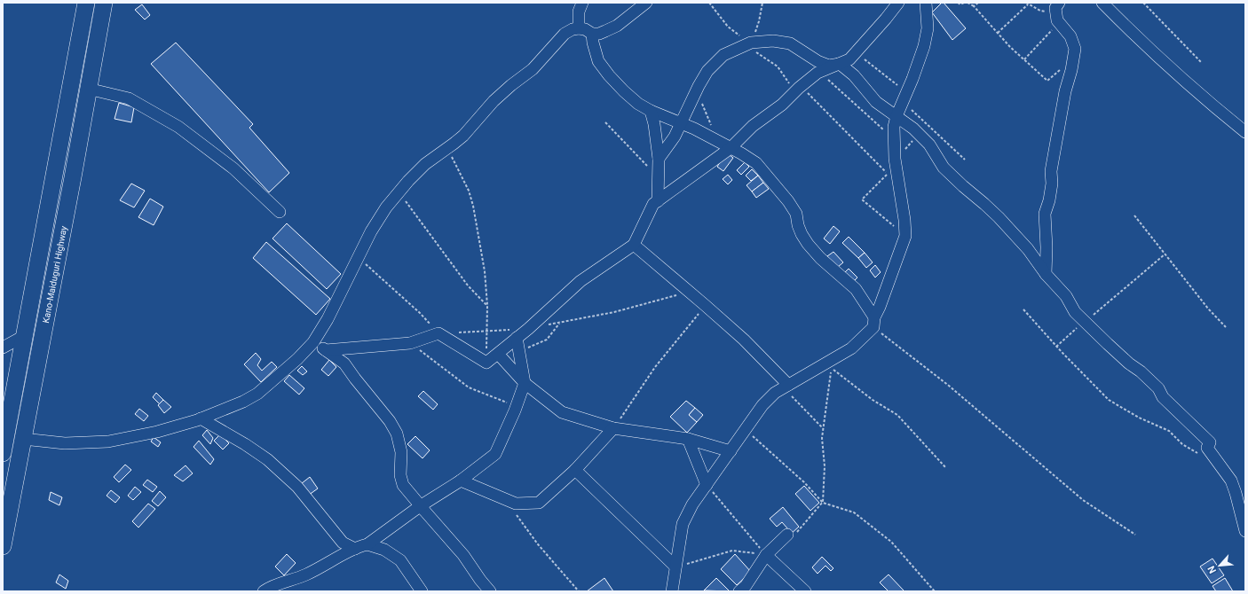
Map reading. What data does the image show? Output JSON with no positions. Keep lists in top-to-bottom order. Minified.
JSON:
{"streets":{"highway":["Kano-Maiduguri Highway"]},"north":"bottom left"}
